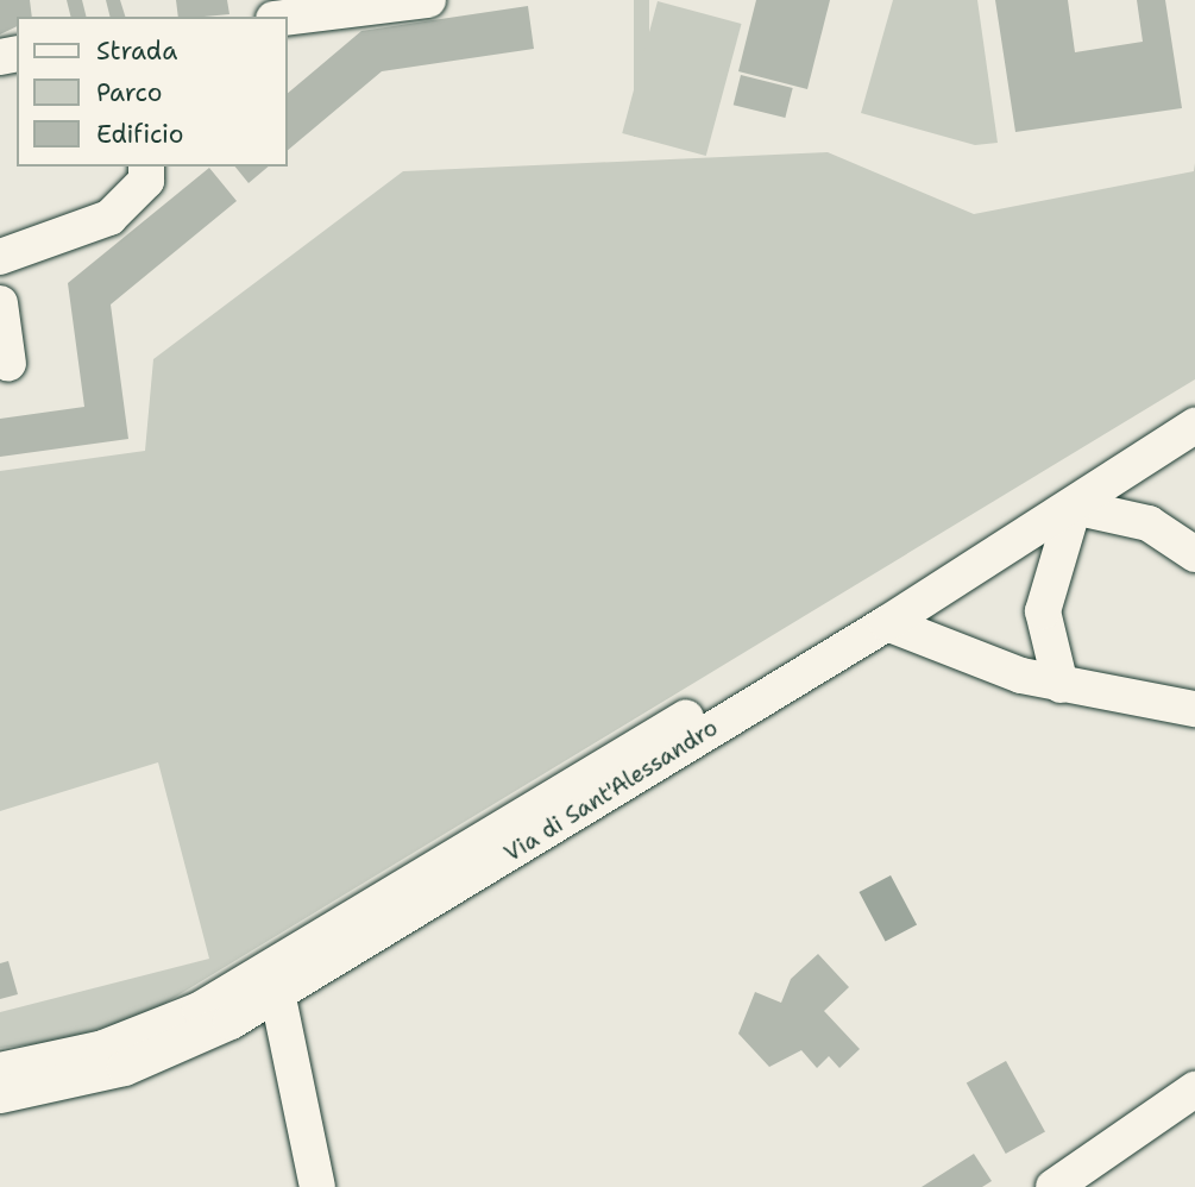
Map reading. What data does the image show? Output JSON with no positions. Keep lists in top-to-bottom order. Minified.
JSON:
{"streets":{"street":["Via di Sant'Alessandro"]},"legend":["Strada","Parco","Edificio"]}
